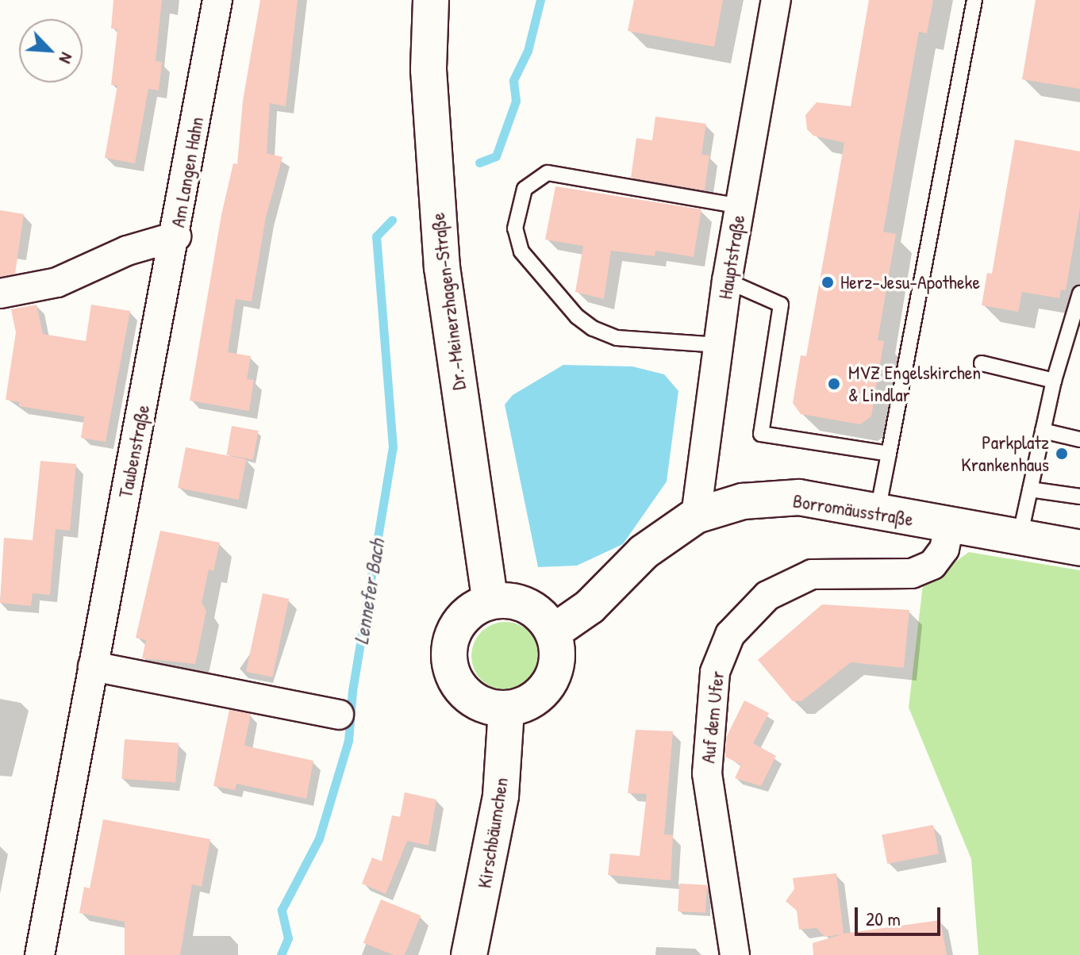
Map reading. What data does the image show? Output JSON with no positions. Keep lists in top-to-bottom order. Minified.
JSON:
{"streets":{"main road":["Dr.-Meinerzhagen-Straße","Borromäusstraße","Kirschbäumchen"],"street":["Am Langen Hahn","Hauptstraße","Taubenstraße","Auf dem Ufer"]},"crossings":[["Am Langen Hahn","Taubenstraße"],["Hauptstraße","Borromäusstraße"],["Dr.-Meinerzhagen-Straße","Borromäusstraße"],["Dr.-Meinerzhagen-Straße","Kirschbäumchen"],["Borromäusstraße","Auf dem Ufer"],["Borromäusstraße","Kirschbäumchen"]],"water":["Lennefer Bach"],"places":["Herz-Jesu-Apotheke","MVZ Engelskirchen & Lindlar","Parkplatz Krankenhaus"],"scale_bar":"20 m","north":"bottom right"}
